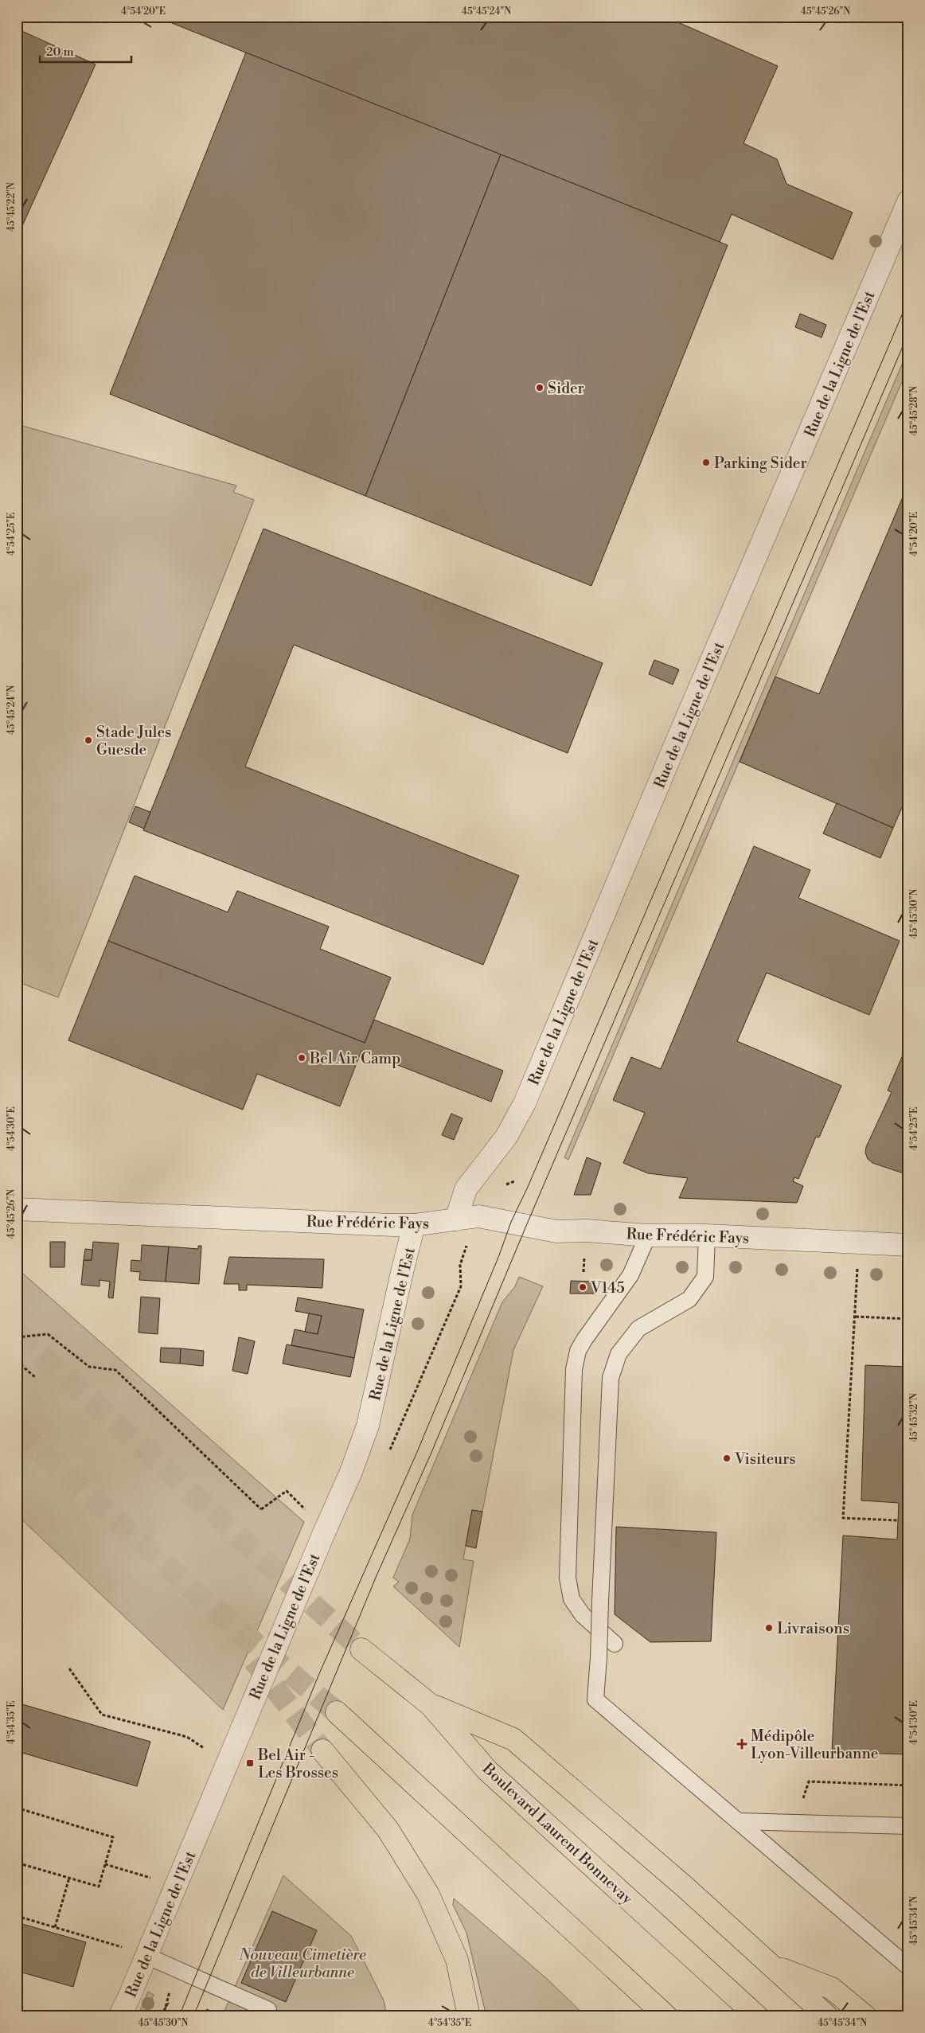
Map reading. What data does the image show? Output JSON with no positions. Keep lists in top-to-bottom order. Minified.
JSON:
{"streets":{"highway":["Boulevard Laurent Bonnevay"],"street":["Rue de la Ligne de l'Est","Rue Frédéric Fays"]},"crossings":[["Rue de la Ligne de l'Est","Rue Frédéric Fays"]],"parks":["Nouveau Cimetière de Villeurbanne"],"places":{"other":["Sider","Parking Sider","Stade Jules Guesde","Bel Air Camp","V145","Visiteurs","Livraisons"],"health":["Médipôle Lyon-Villeurbanne"],"transit":["Bel Air - Les Brosses"]},"scale_bar":"20 m","coordinates":["4°54'20\"E","45°45'24\"N","45°45'26\"N","45°45'22\"N","45°45'28\"N","4°54'25\"E","45°45'30\"N","4°54'30\"E","45°45'32\"N","4°54'35\"E","45°45'34\"N"]}
